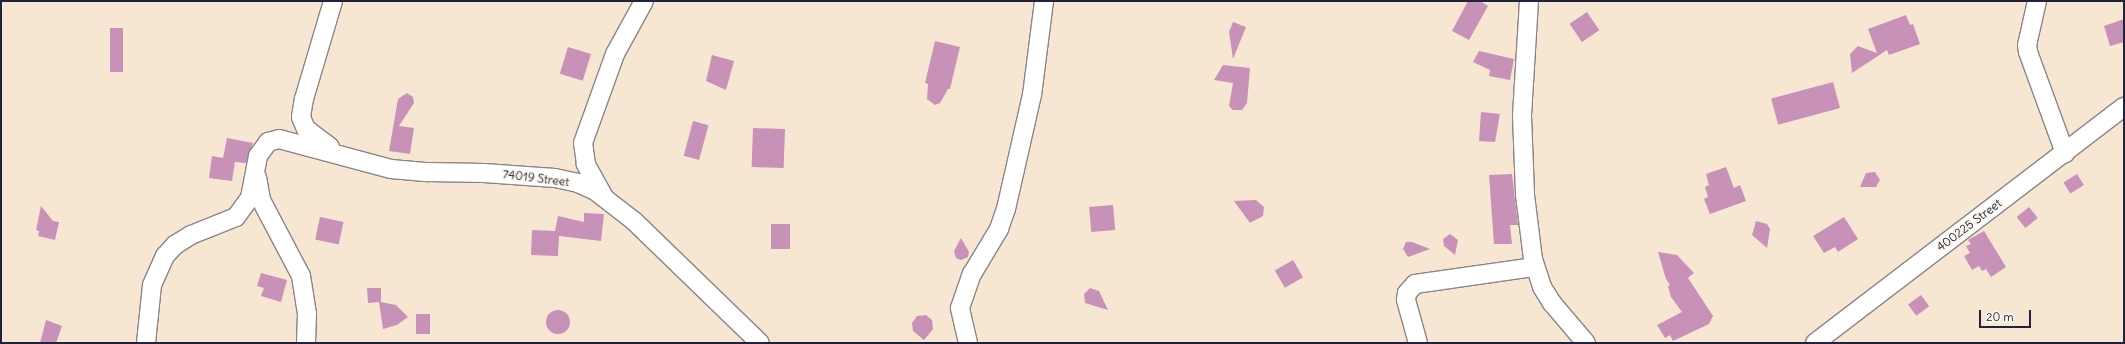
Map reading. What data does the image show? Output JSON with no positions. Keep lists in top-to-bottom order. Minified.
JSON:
{"streets":{"street":["74019 Street","400225 Street"]},"scale_bar":"20 m"}
